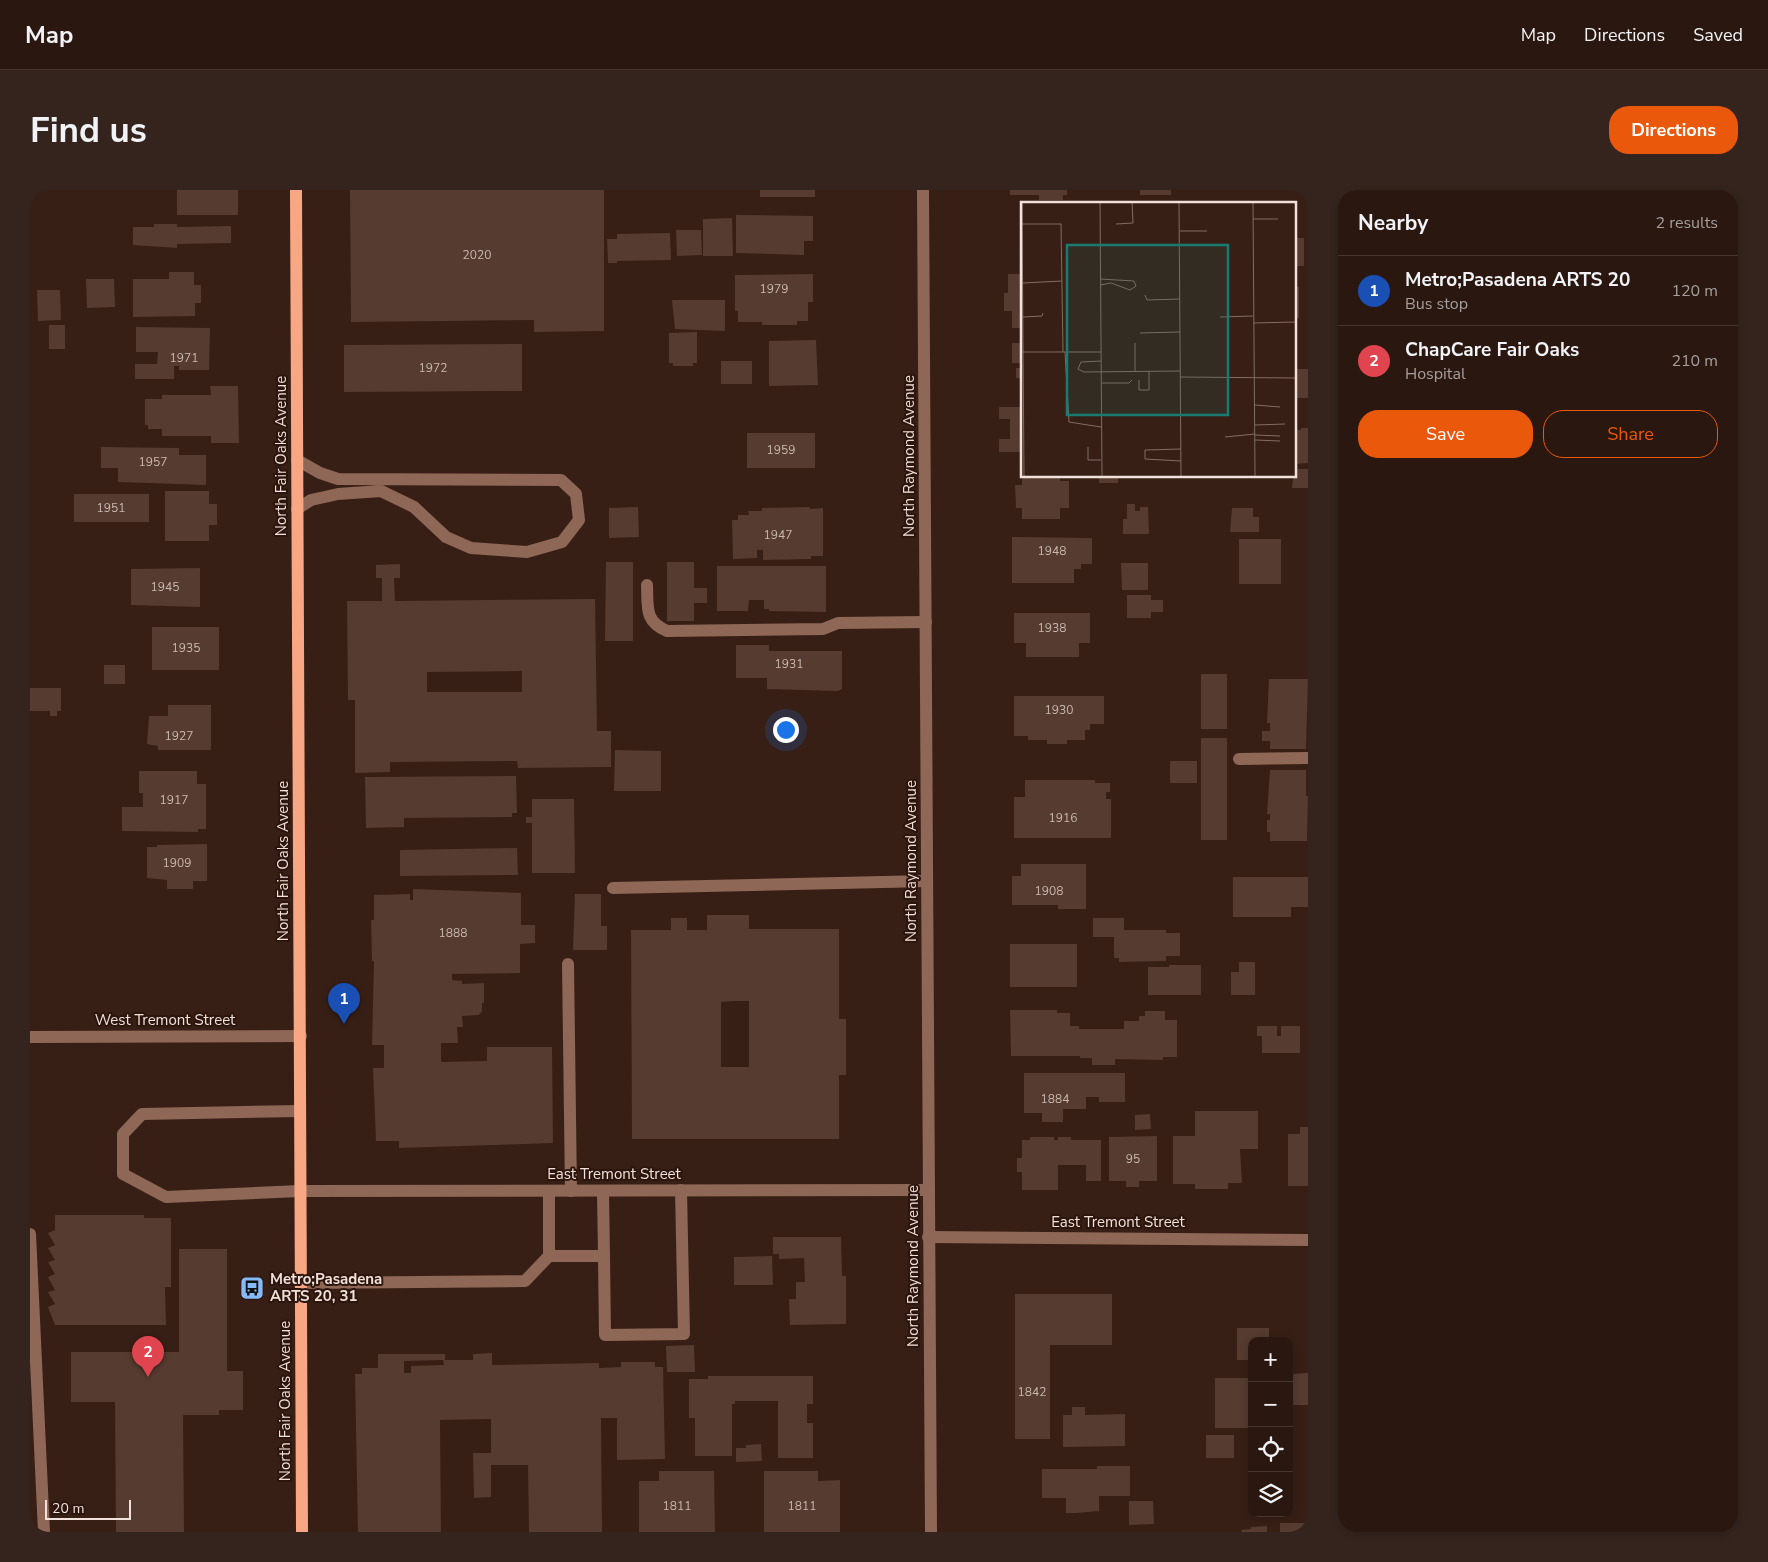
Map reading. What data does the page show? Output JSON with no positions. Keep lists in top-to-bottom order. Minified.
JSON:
{"streets":{"main road":["North Fair Oaks Avenue"],"street":["North Raymond Avenue","West Tremont Street","East Tremont Street"]},"crossings":[["North Fair Oaks Avenue","West Tremont Street"],["North Fair Oaks Avenue","East Tremont Street"],["North Raymond Avenue","East Tremont Street"]],"places":{"bus stop":["Metro;Pasadena ARTS 20, 31"]},"house_numbers":["2020","1979","1971","1972","1959","1957","1951","1947","1948","1945","1938","1935","1931","1930","1927","1917","1916","1909","1908","1888","1884","95","1842","1811","1811"],"scale_bar":"20 m","page":{"header":"Map","nav":["Map","Directions","Saved"],"buttons":["Directions",["Save","Share"]],"title":"Find us","heading":["Nearby","2 results"],"list":[{"mark":"1","name":"Metro;Pasadena ARTS 20","note":"Bus stop","value":"120 m"},{"mark":"2","name":"ChapCare Fair Oaks","note":"Hospital","value":"210 m"}],"pins":["1","2"],"map_buttons":["+","−"],"scale":"20 m"}}
